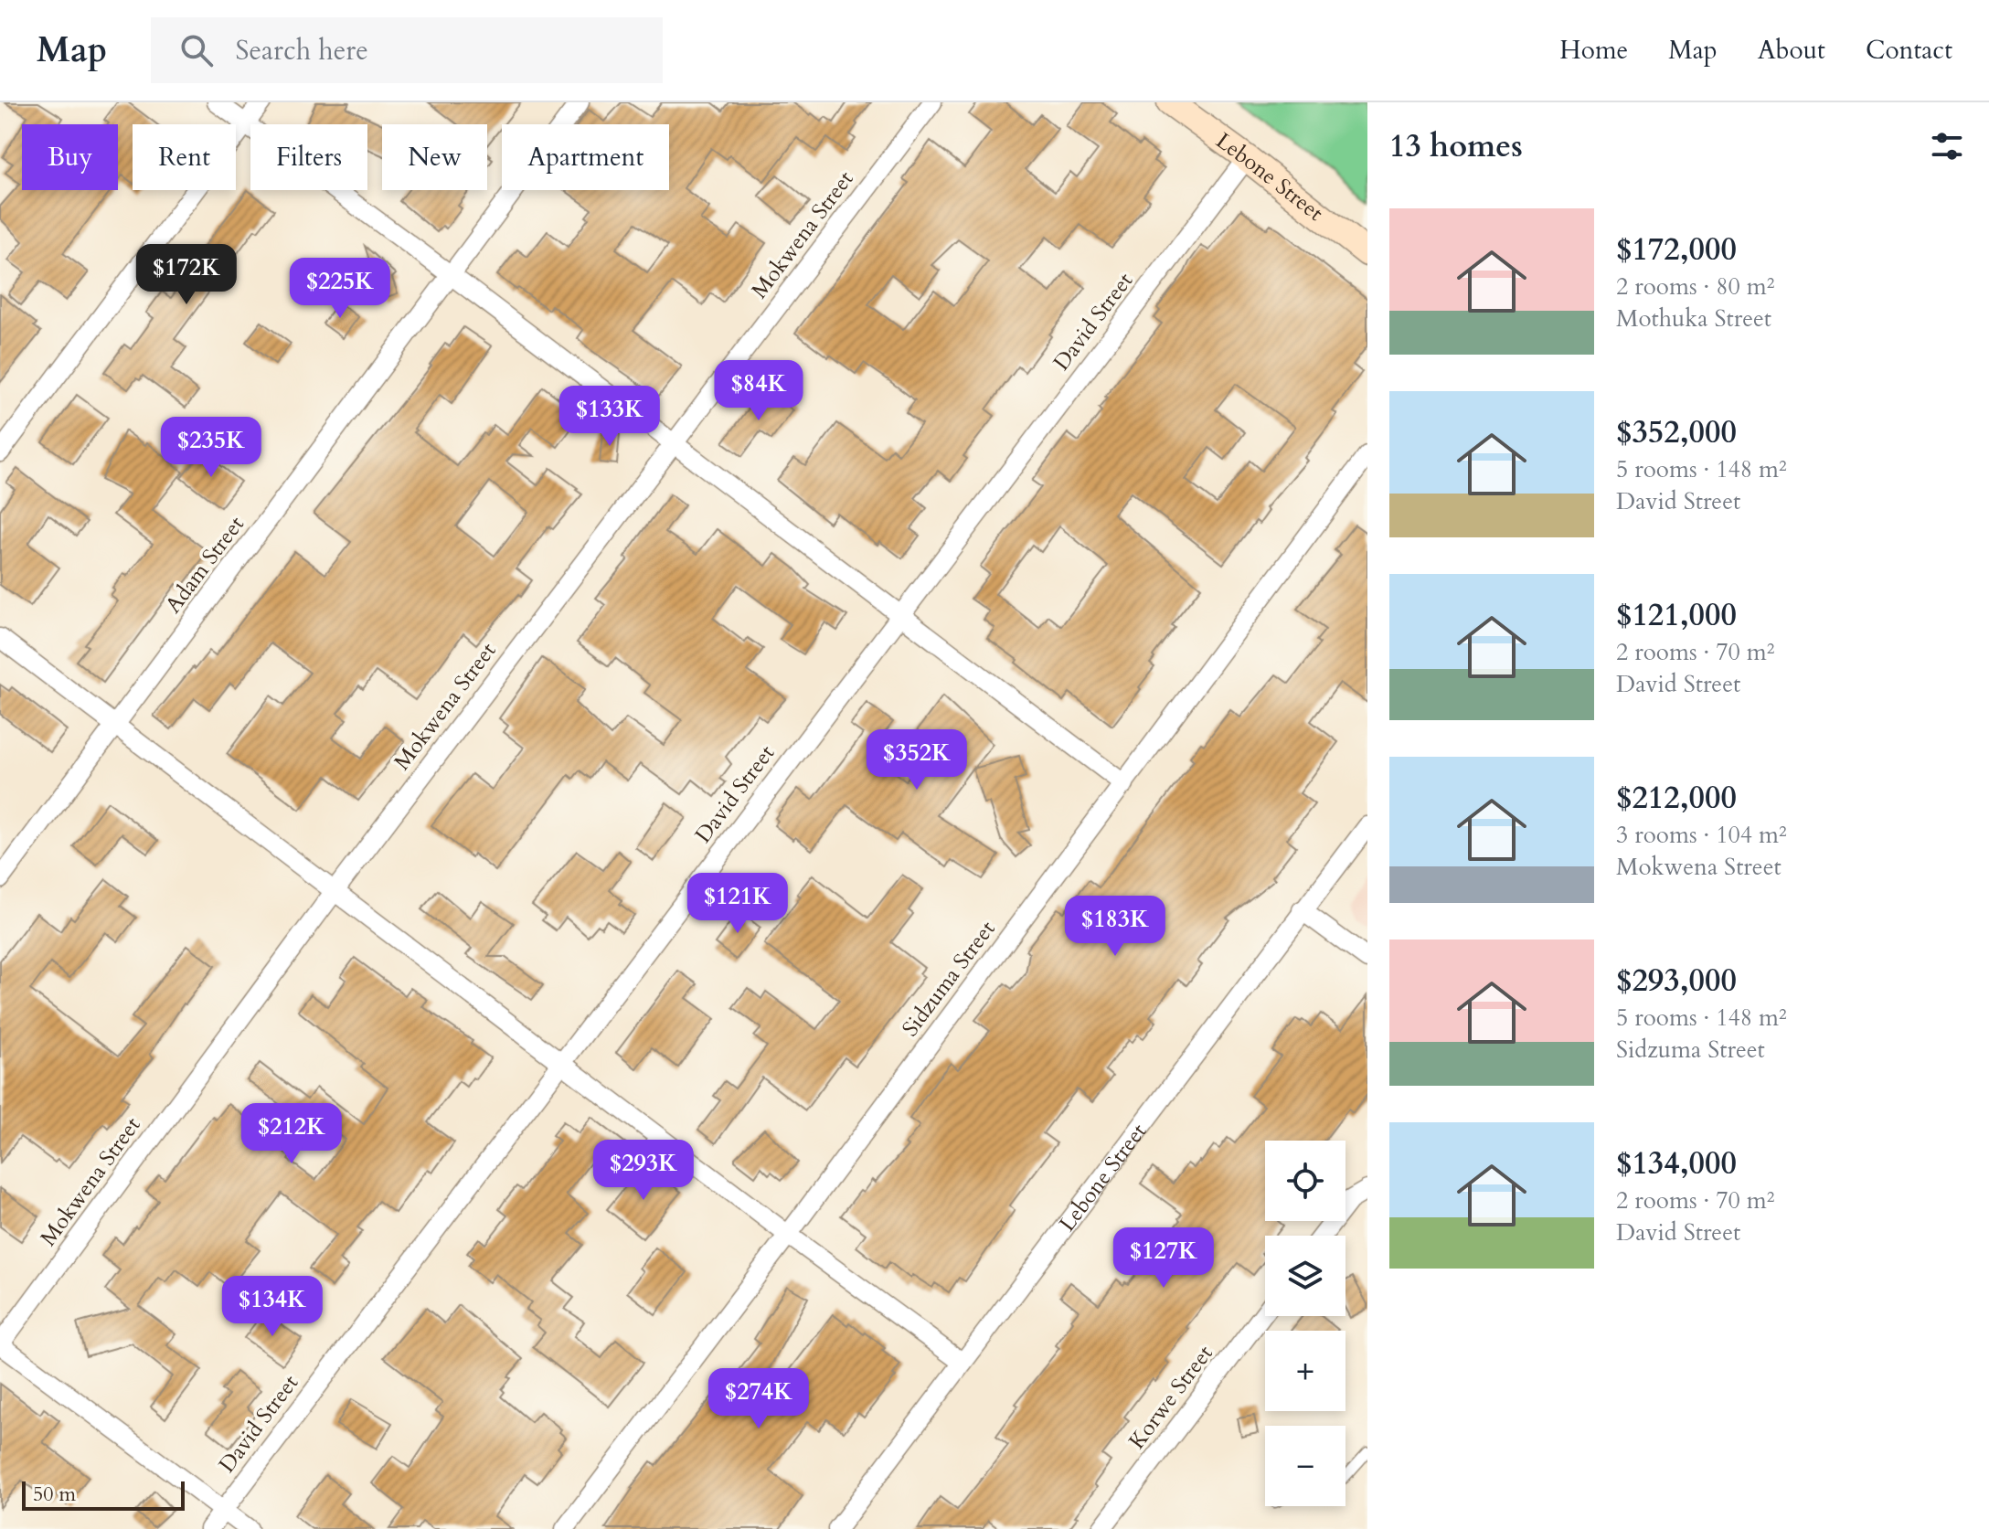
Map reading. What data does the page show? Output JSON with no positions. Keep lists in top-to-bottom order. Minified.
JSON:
{"streets":{"street":["Lebone Street","Mokwena Street","David Street","Adam Street","Sidzuma Street","Korwe Street"]},"crossings":[["Lebone Street","David Street"]],"scale_bar":"50 m","page":{"header":"Map","search":"Search here","nav":["Home","Map","About","Contact"],"heading":"13 homes","chip":["Buy","Rent","Filters","New","Apartment"],"list":[{"name":"$172,000","note":"2 rooms · 80 m² · Mothuka Street"},{"name":"$352,000","note":"5 rooms · 148 m² · David Street"},{"name":"$121,000","note":"2 rooms · 70 m² · David Street"},{"name":"$212,000","note":"3 rooms · 104 m² · Mokwena Street"},{"name":"$293,000","note":"5 rooms · 148 m² · Sidzuma Street"},{"name":"$134,000","note":"2 rooms · 70 m² · David Street"}],"price":["$172K","$225K","$84K","$133K","$235K","$352K","$121K","$183K","$212K","$293K","$127K","$134K","$274K"],"map_buttons":["+","−"],"scale":"50 m"}}
